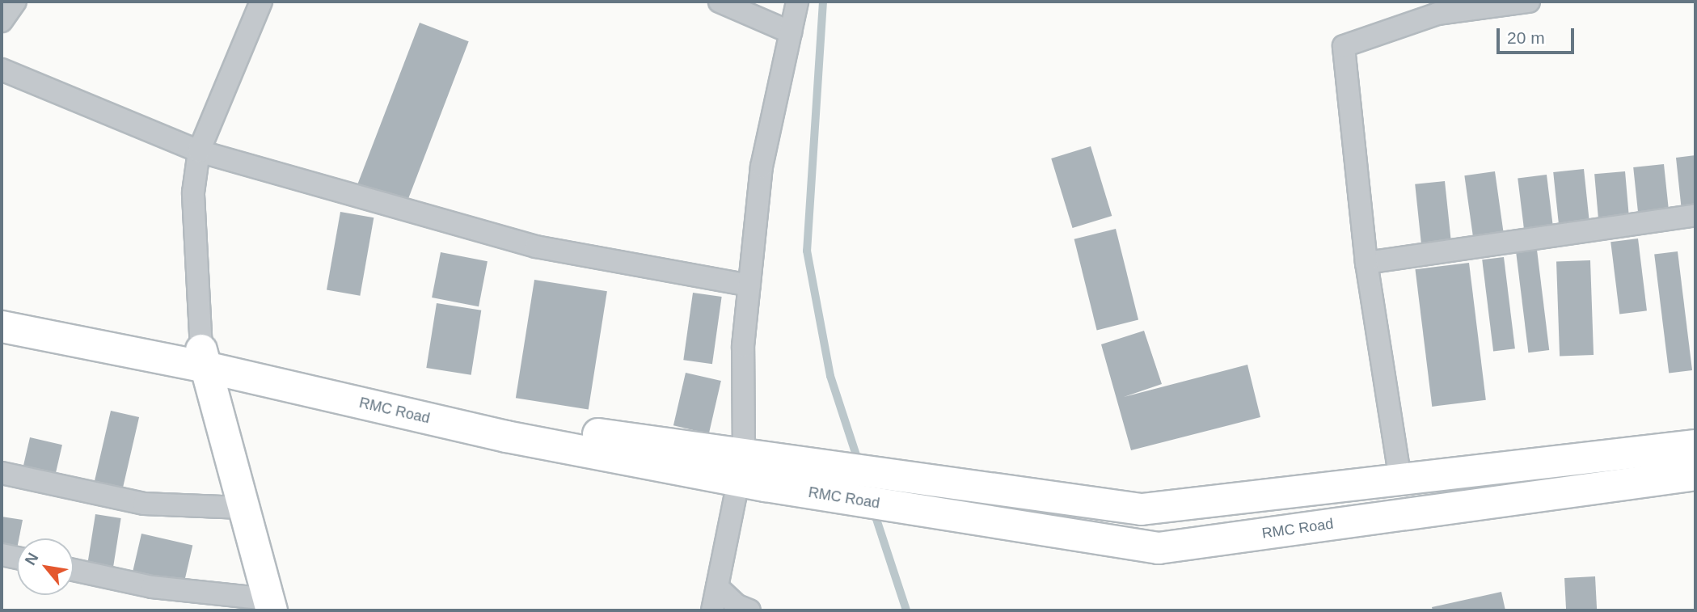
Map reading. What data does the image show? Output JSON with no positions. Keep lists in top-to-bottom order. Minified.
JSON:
{"streets":{"street":["RMC Road"]},"scale_bar":"20 m","north":"top left"}
